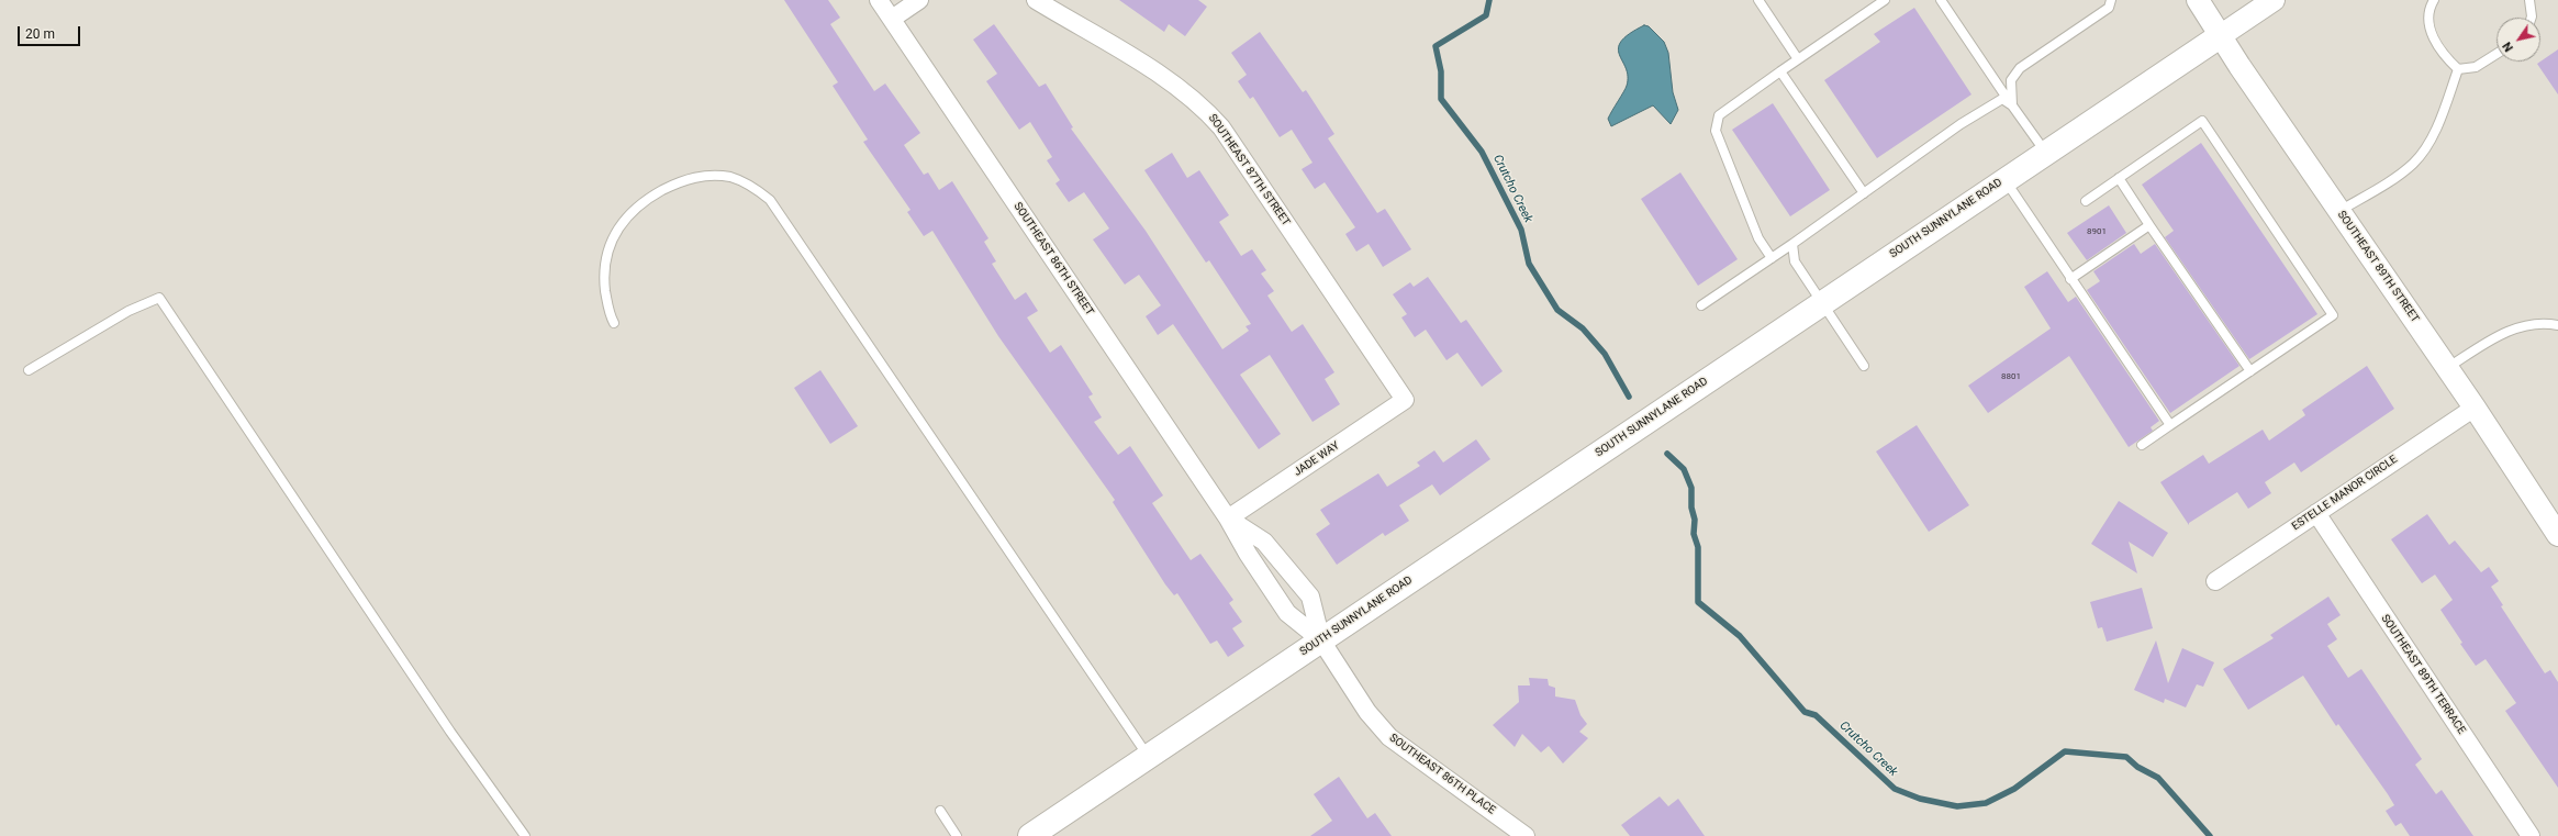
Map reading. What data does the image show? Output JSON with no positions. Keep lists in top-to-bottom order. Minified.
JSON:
{"streets":{"main road":["SOUTH SUNNYLANE ROAD"],"street":["SOUTHEAST 87TH STREET","SOUTHEAST 86TH STREET","SOUTHEAST 89TH STREET","JADE WAY","ESTELLE MANOR CIRCLE","SOUTHEAST 89TH TERRACE","SOUTHEAST 86TH PLACE"]},"crossings":[["SOUTHEAST 87TH STREET","JADE WAY"],["SOUTH SUNNYLANE ROAD","SOUTHEAST 86TH STREET"],["SOUTH SUNNYLANE ROAD","SOUTHEAST 89TH STREET"],["SOUTH SUNNYLANE ROAD","SOUTHEAST 86TH PLACE"],["SOUTHEAST 86TH STREET","JADE WAY"],["SOUTHEAST 86TH STREET","SOUTHEAST 86TH PLACE"],["SOUTHEAST 89TH STREET","ESTELLE MANOR CIRCLE"],["ESTELLE MANOR CIRCLE","SOUTHEAST 89TH TERRACE"]],"water":["Crutcho Creek"],"house_numbers":["8901","8801"],"scale_bar":"20 m","north":"bottom left"}
